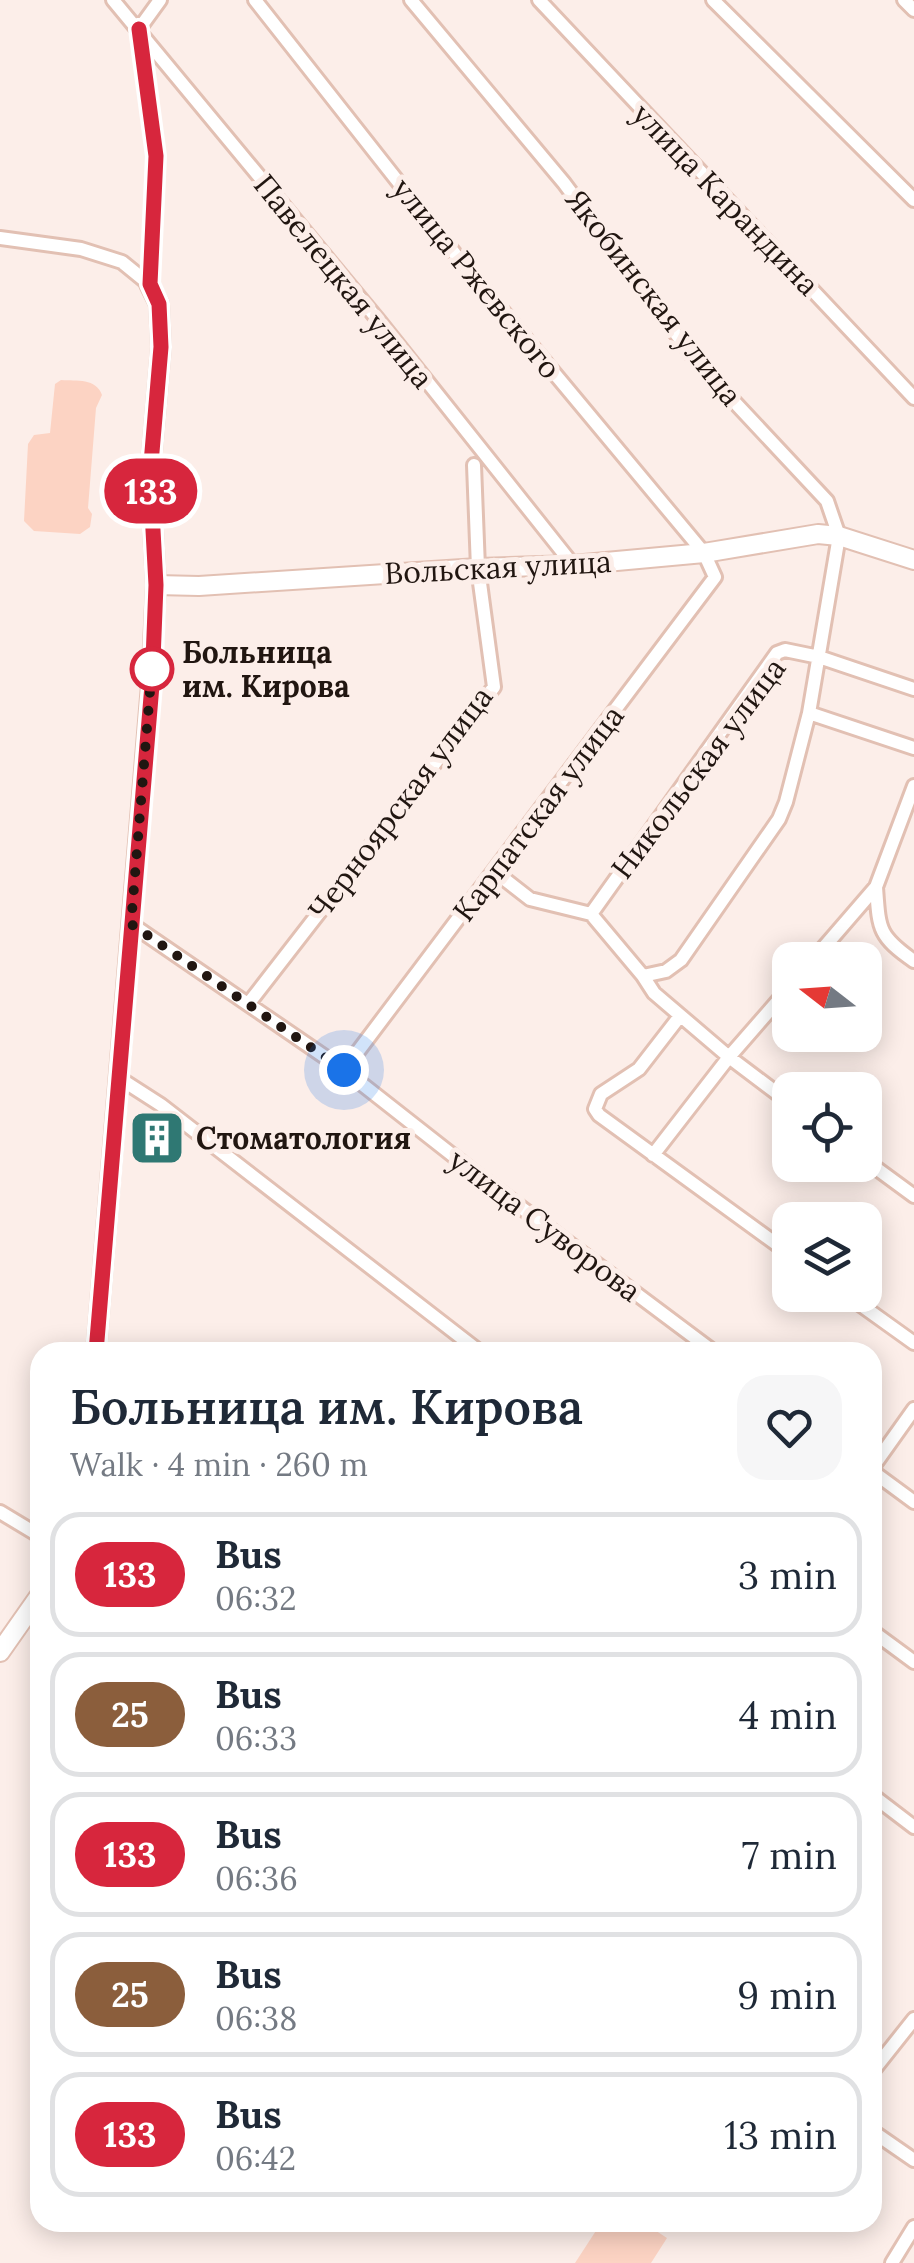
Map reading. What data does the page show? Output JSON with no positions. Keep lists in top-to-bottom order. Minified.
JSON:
{"streets":{"street":["улица Карандина","улица Ржевского","Павелецкая улица","Якобинская улица","Вольская улица","Никольская улица","Черноярская улица","Карпатская улица","улица Суворова"]},"crossings":[["улица Ржевского","Вольская улица"],["улица Ржевского","Карпатская улица"],["Павелецкая улица","Вольская улица"],["Якобинская улица","Вольская улица"],["Вольская улица","Черноярская улица"],["Вольская улица","Карпатская улица"],["Черноярская улица","улица Суворова"],["Карпатская улица","улица Суворова"]],"places":{"other":["Больница им. Кирова"],"building":["Стоматология"]},"lines":["bus line 133"],"north":"left","page":{"on_map":"133","heading":["Больница им. Кирова","Walk · 4 min · 260 m"],"list":[{"mark":"133","name":"Bus","note":"06:32","value":"3 min"},{"mark":"25","name":"Bus","note":"06:33","value":"4 min"},{"mark":"133","name":"Bus","note":"06:36","value":"7 min"},{"mark":"25","name":"Bus","note":"06:38","value":"9 min"},{"mark":"133","name":"Bus","note":"06:42","value":"13 min"}]}}
